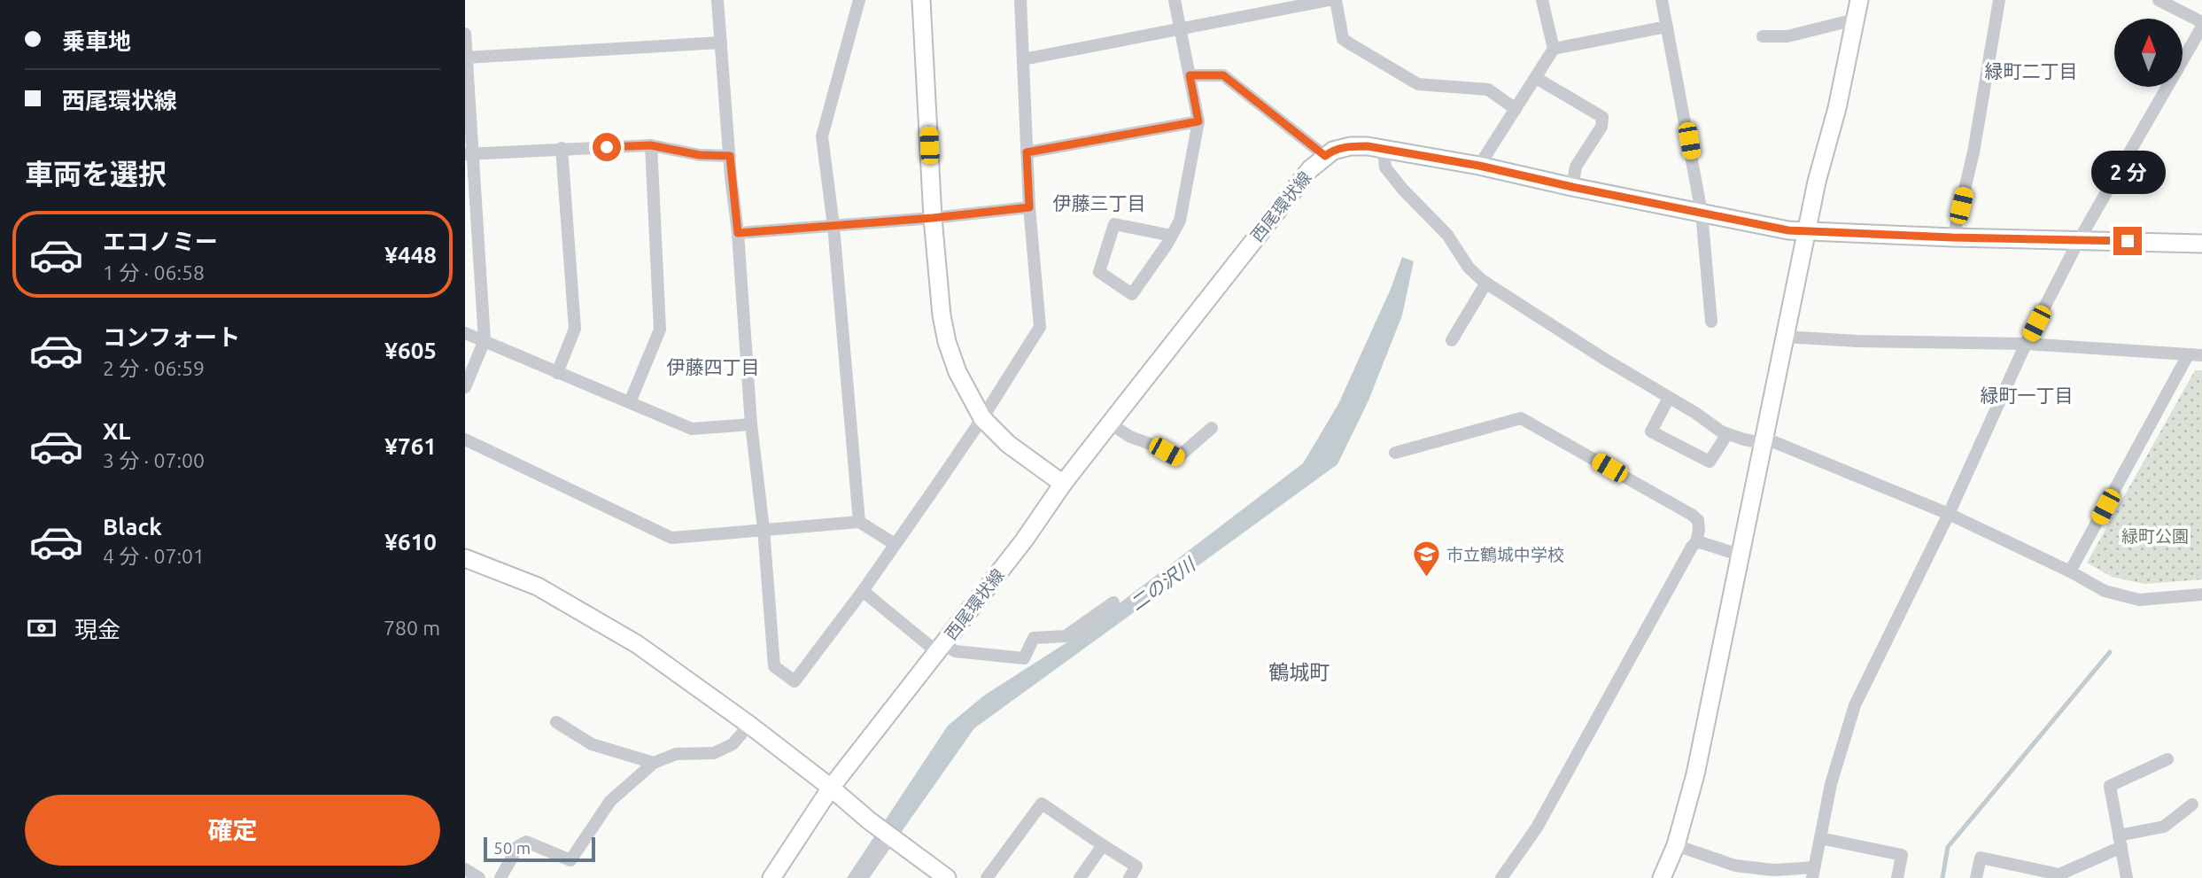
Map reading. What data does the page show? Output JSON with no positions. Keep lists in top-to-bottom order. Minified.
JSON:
{"streets":{"street":["西尾環状線"]},"districts":["緑町二丁目","伊藤三丁目","伊藤四丁目","緑町一丁目","鶴城町"],"water":["二の沢川"],"parks":["緑町公園"],"places":{"school or university":["市立鶴城中学校"]},"scale_bar":"50 m","north":"top","page":{"banner":["乗車地","西尾環状線"],"heading":"車両を選択","bubble":"2 分","list":[{"name":"エコノミー","note":"1 分 · 06:58","value":"¥448"},{"name":"コンフォート","note":"2 分 · 06:59","value":"¥605"},{"name":"XL","note":"3 分 · 07:00","value":"¥761"},{"name":"Black","note":"4 分 · 07:01","value":"¥610"}],"pay":["現金","780 m"],"buttons":"確定","scale":"50 m"}}
